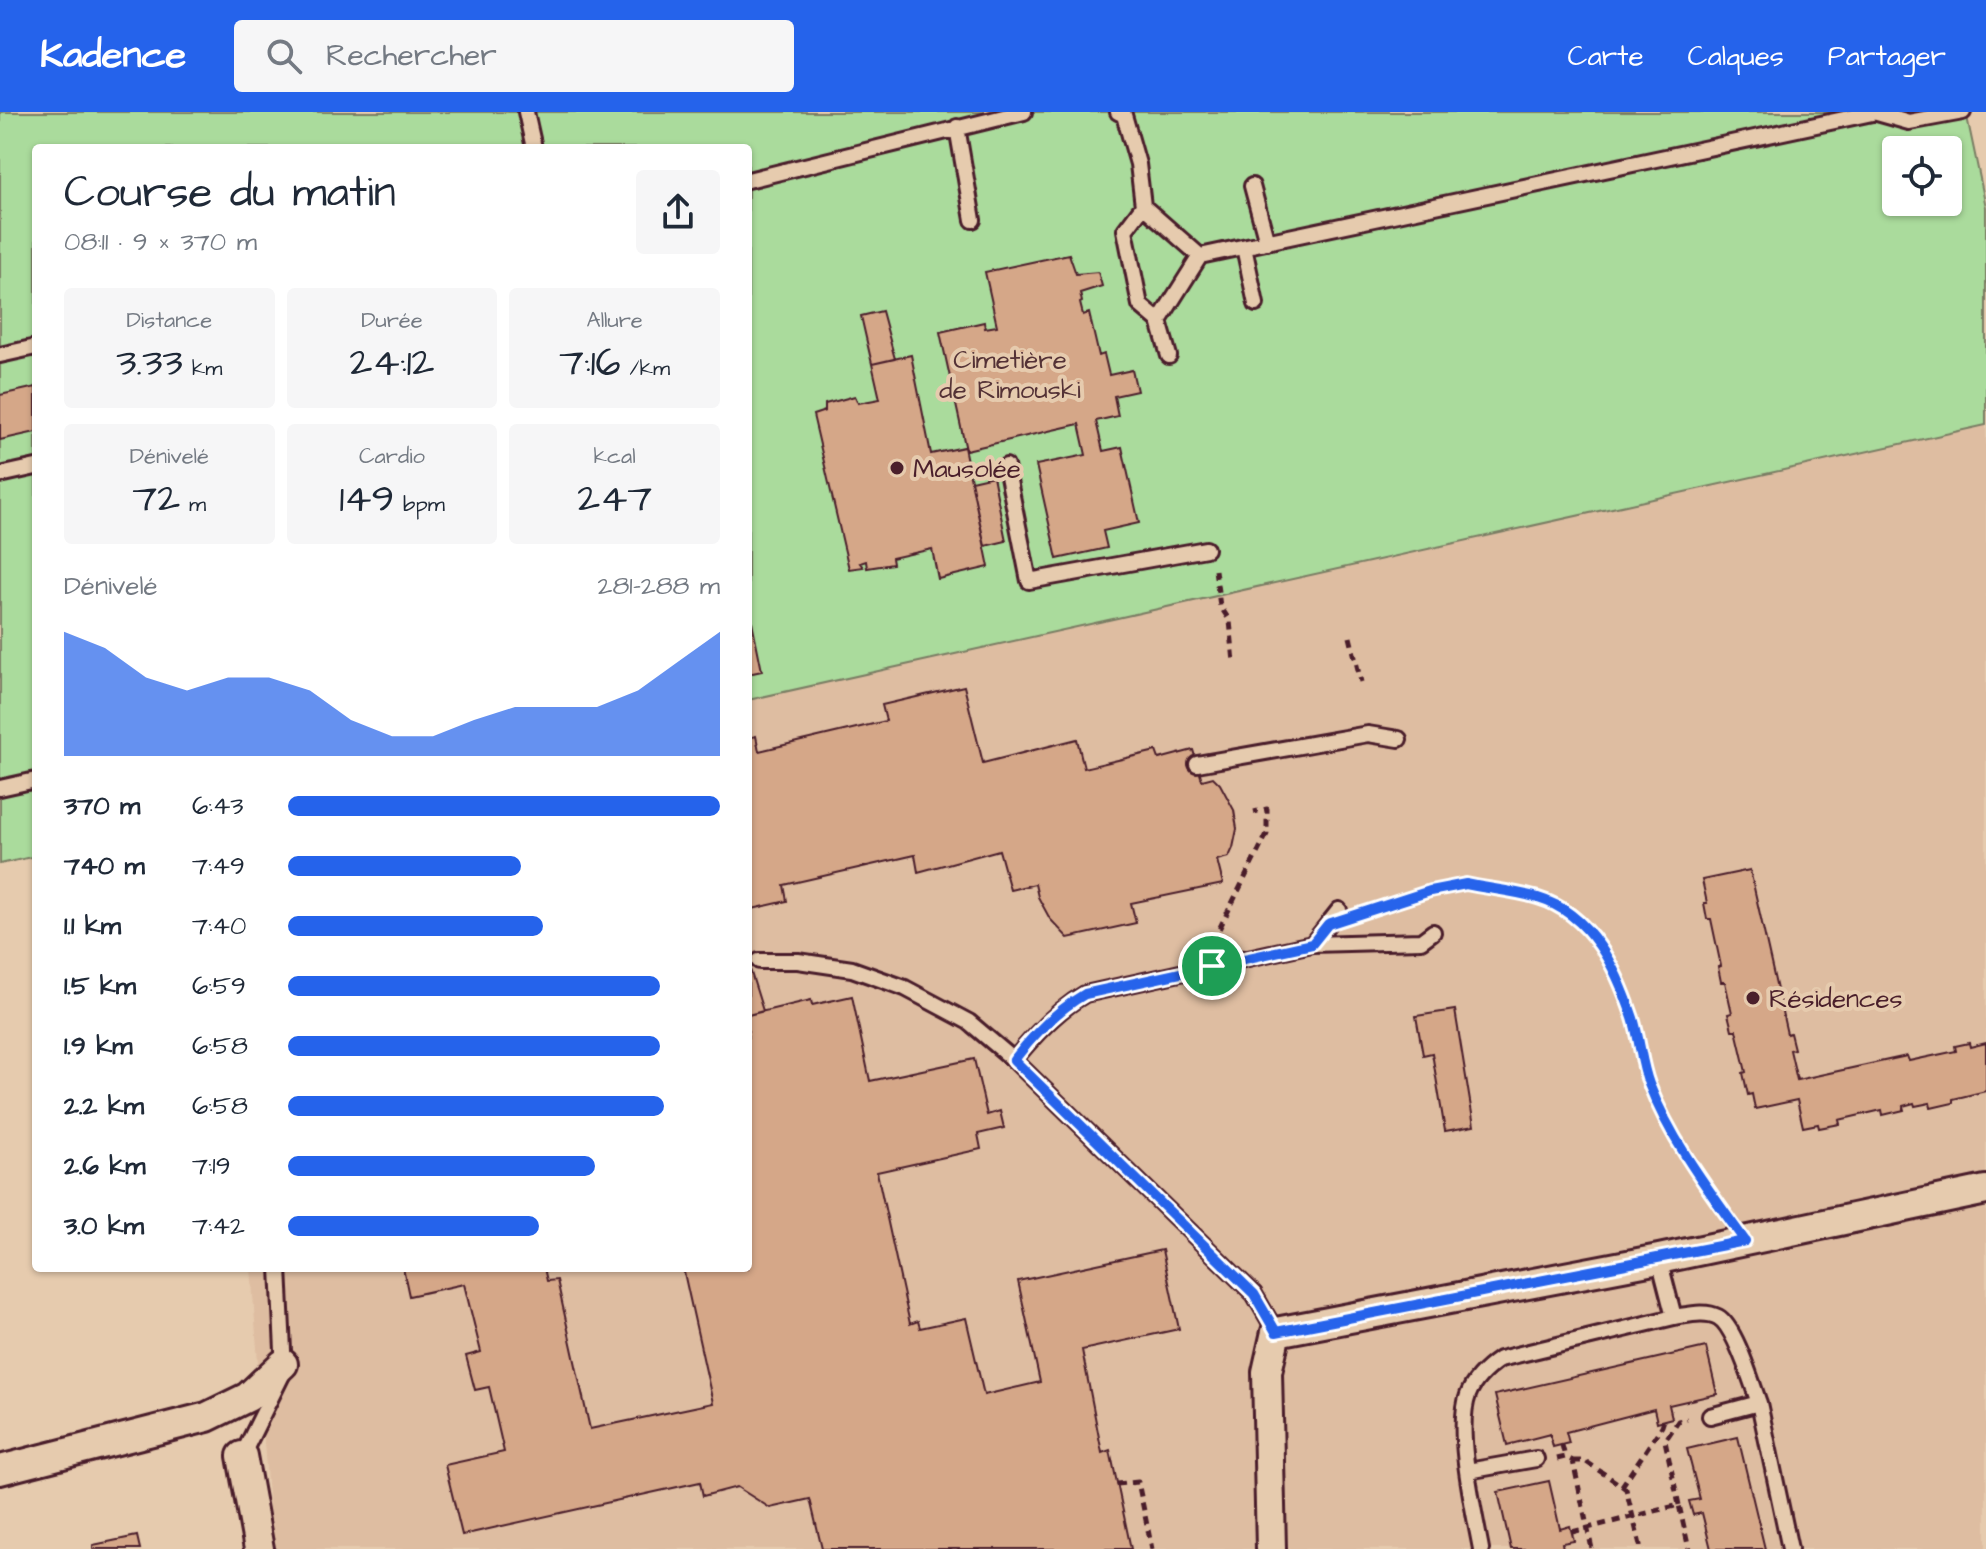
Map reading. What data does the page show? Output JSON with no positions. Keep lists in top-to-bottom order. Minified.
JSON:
{"parks":["Cimetière de Rimouski"],"places":["Mausolée","Résidences"],"page":{"header":"Kadence","search":"Rechercher","nav":["Carte","Calques","Partager"],"heading":["Course du matin","08:11 · 9 × 370 m"],"stats":[["Distance","3.33 km"],["Durée","24:12"],["Allure","7:16 /km"],["Dénivelé","72 m"],["Cardio","149 bpm"],["kcal","247"]],"chart":["Dénivelé","281–288 m"],"list":[{"name":"370 m","note":"6:43"},{"name":"740 m","note":"7:49"},{"name":"1.1 km","note":"7:40"},{"name":"1.5 km","note":"6:59"},{"name":"1.9 km","note":"6:58"},{"name":"2.2 km","note":"6:58"},{"name":"2.6 km","note":"7:19"},{"name":"3.0 km","note":"7:42"}]}}
